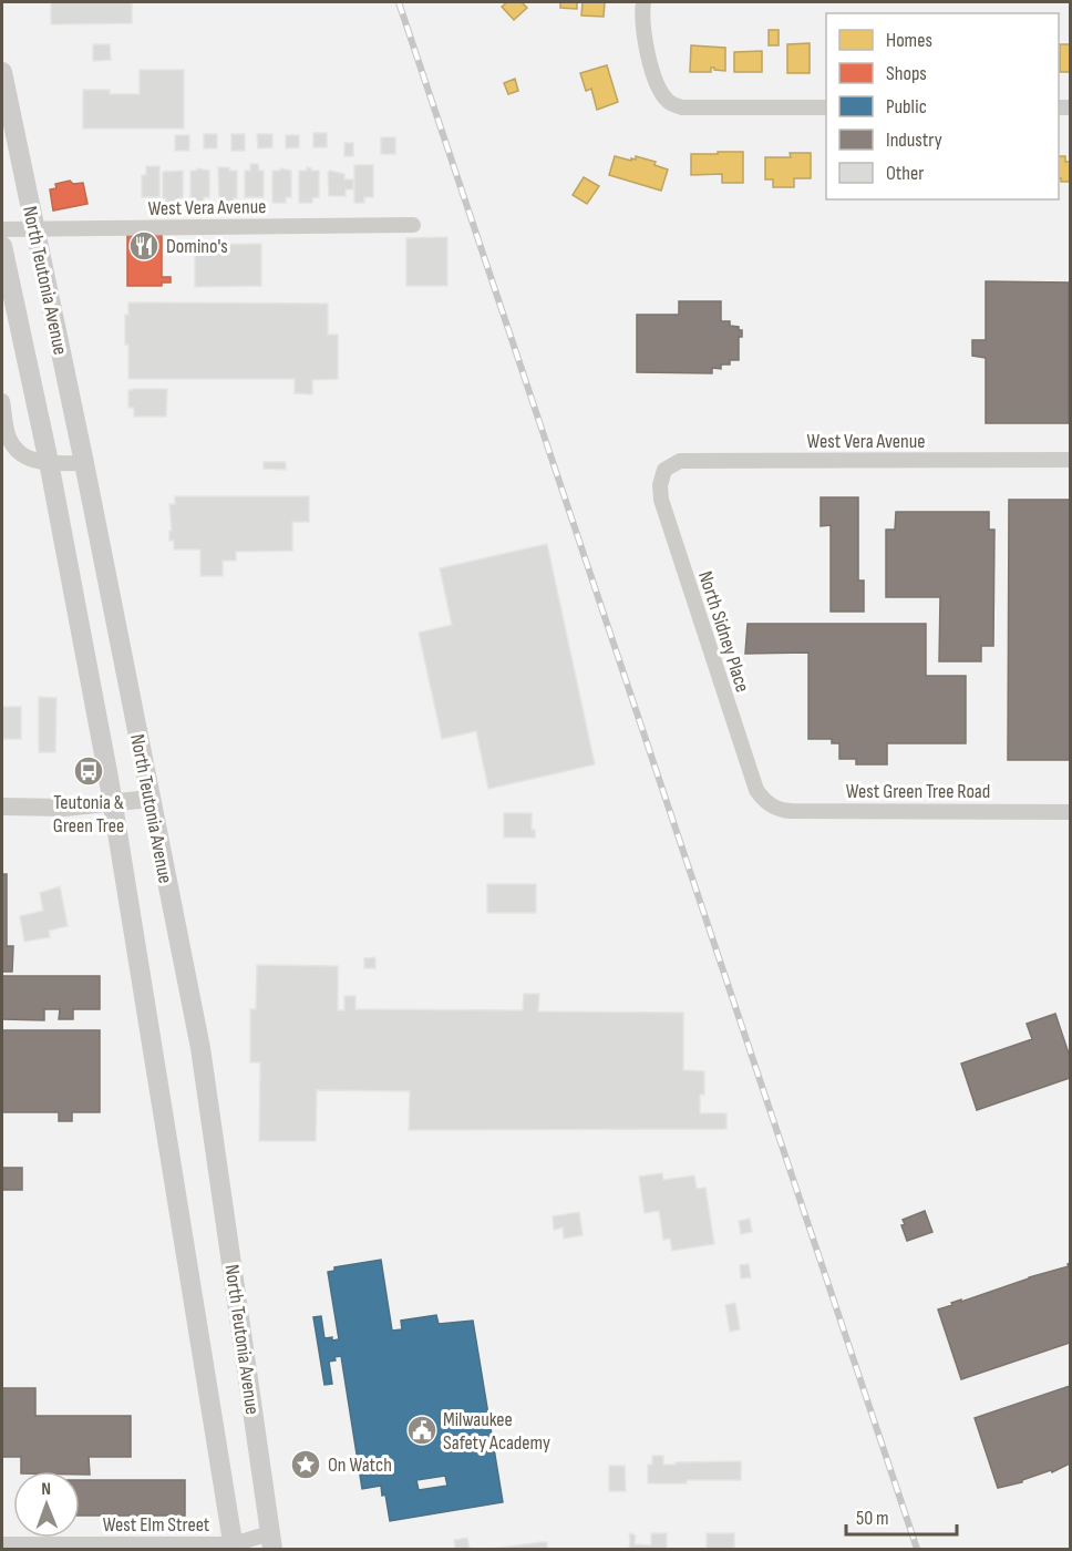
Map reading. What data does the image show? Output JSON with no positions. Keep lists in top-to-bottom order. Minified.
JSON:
{"streets":{"main road":["North Teutonia Avenue"],"street":["West Vera Avenue","North Sidney Place","West Green Tree Road","West Elm Street"]},"crossings":[["West Vera Avenue","North Teutonia Avenue"],["West Vera Avenue","North Sidney Place"],["North Teutonia Avenue","West Elm Street"],["North Sidney Place","West Green Tree Road"]],"places":{"restaurant":["Domino's"],"bus stop":["Teutonia & Green Tree"],"public building":["Milwaukee Safety Academy"],"place":["On Watch"]},"legend":["Homes","Shops","Public","Industry","Other"],"scale_bar":"50 m","north":"top"}
